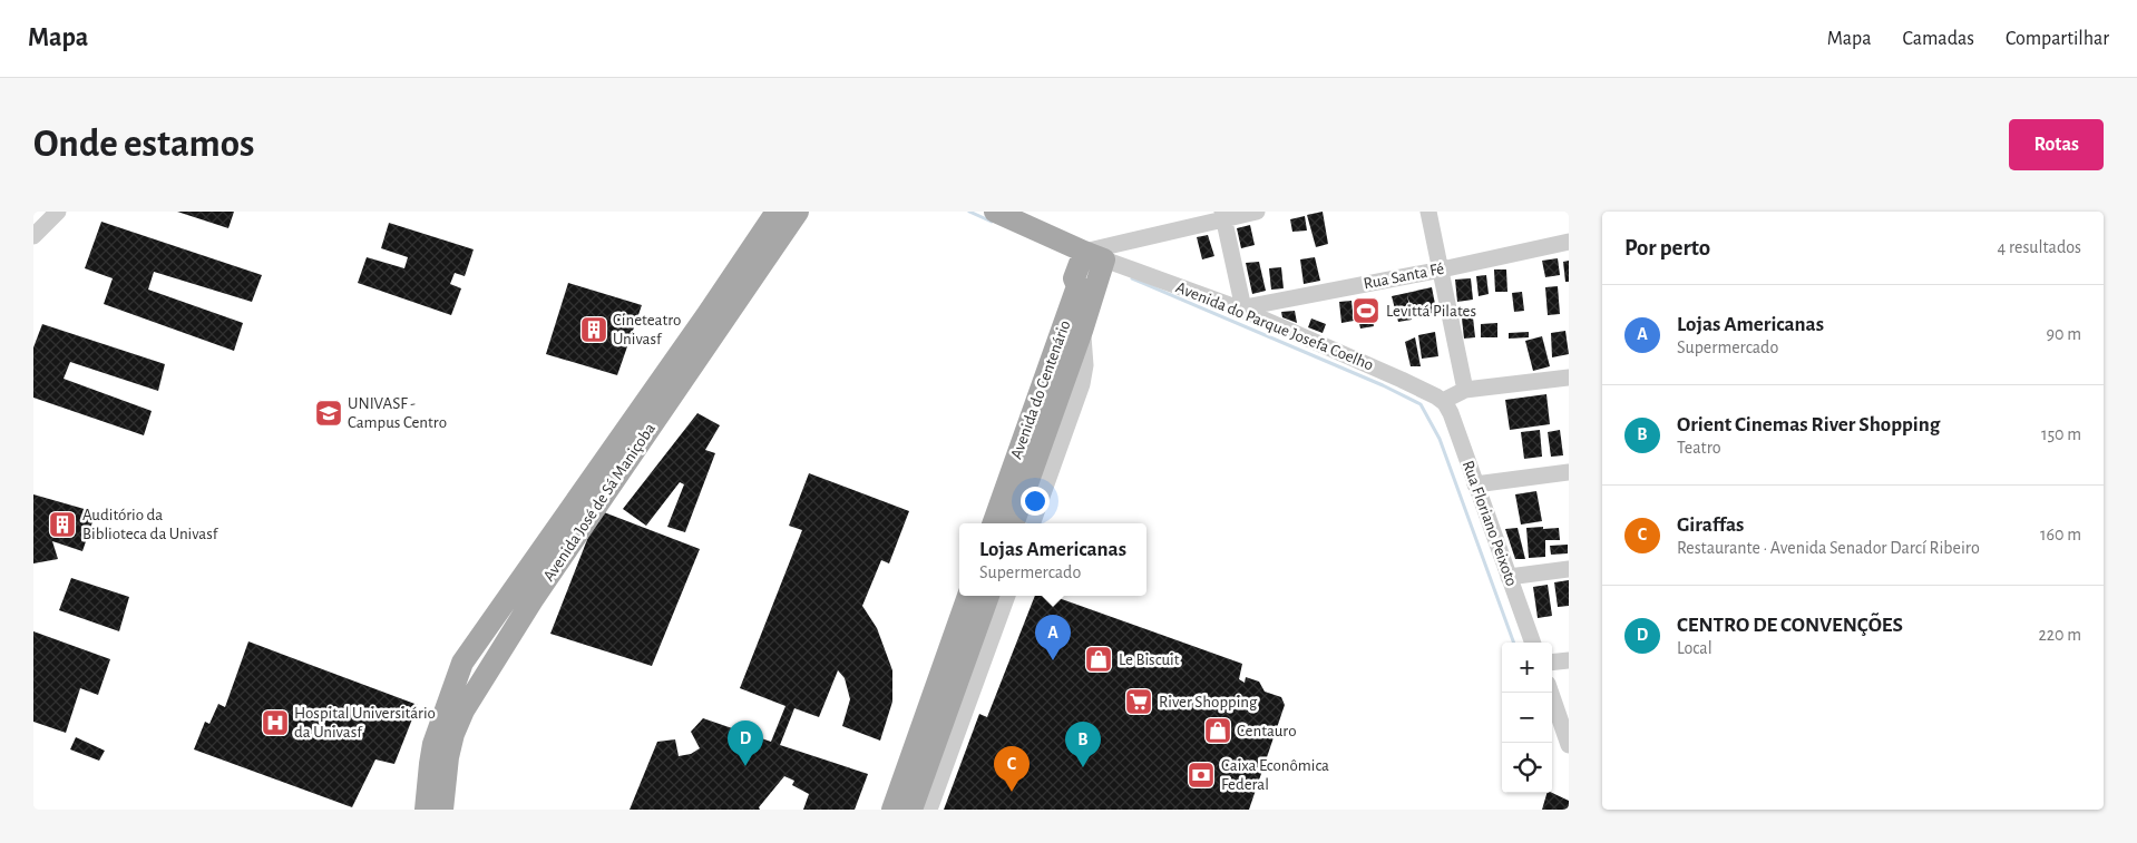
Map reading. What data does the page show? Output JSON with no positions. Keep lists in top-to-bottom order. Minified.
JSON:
{"streets":{"main road":["Avenida do Centenário","Avenida José de Sá Maniçoba"],"street":["Rua Santa Fé","Avenida do Parque Josefa Coelho","Rua Floriano Peixoto"]},"crossings":[["Rua Santa Fé","Avenida do Parque Josefa Coelho"],["Avenida do Parque Josefa Coelho","Rua Floriano Peixoto"]],"places":{"sports":["Levittá Pilates"],"building":["Cineteatro Univasf","Auditório da Biblioteca da Univasf"],"school or university":["UNIVASF - Campus Centro"],"shop":["Le Biscuit","Centauro"],"supermarket":["River Shopping"],"hospital":["Hospital Universitário da Univasf"],"bank":["Caixa Econômica Federal"]},"page":{"header":"Mapa","nav":["Mapa","Camadas","Compartilhar"],"buttons":"Rotas","title":"Onde estamos","heading":["Por perto","4 resultados"],"list":[{"mark":"A","name":"Lojas Americanas","note":"Supermercado","value":"90 m"},{"mark":"B","name":"Orient Cinemas River Shopping","note":"Teatro","value":"150 m"},{"mark":"C","name":"Giraffas","note":"Restaurante · Avenida Senador Darcí Ribeiro","value":"160 m"},{"mark":"D","name":"CENTRO DE CONVENÇÕES","note":"Local","value":"220 m"}],"popup":["Lojas Americanas","Supermercado"],"pins":["A","D","B","C"],"map_buttons":["+","−"]}}
